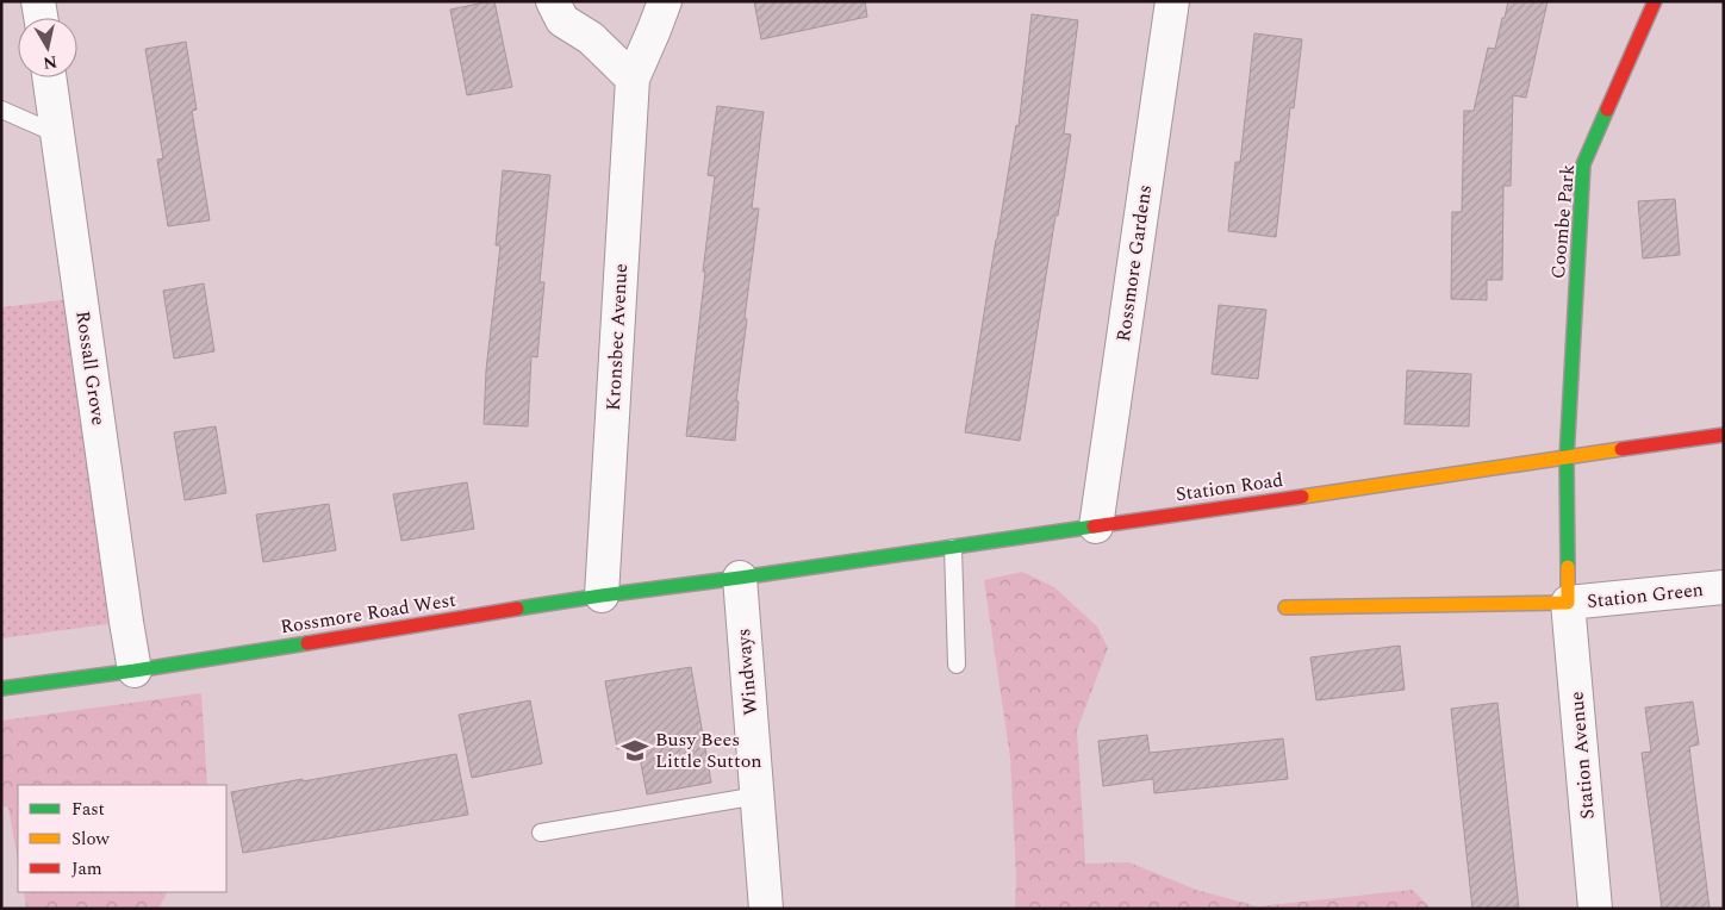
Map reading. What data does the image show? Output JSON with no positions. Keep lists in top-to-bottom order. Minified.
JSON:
{"streets":{"main road":["Coombe Park","Station Road","Rossmore Road West","Station Avenue"],"street":["Rossmore Gardens","Kronsbec Avenue","Rossall Grove","Station Green","Windways"]},"crossings":[["Coombe Park","Station Road"],["Coombe Park","Station Avenue"],["Rossmore Gardens","Station Road"],["Kronsbec Avenue","Rossmore Road West"],["Rossall Grove","Rossmore Road West"],["Station Road","Rossmore Road West"],["Station Road","Windways"],["Station Road","Station Avenue"],["Station Green","Station Avenue"],["Rossmore Road West","Windways"]],"places":{"school or university":["Busy Bees Little Sutton"]},"legend":["Fast","Slow","Jam"],"north":"bottom"}
